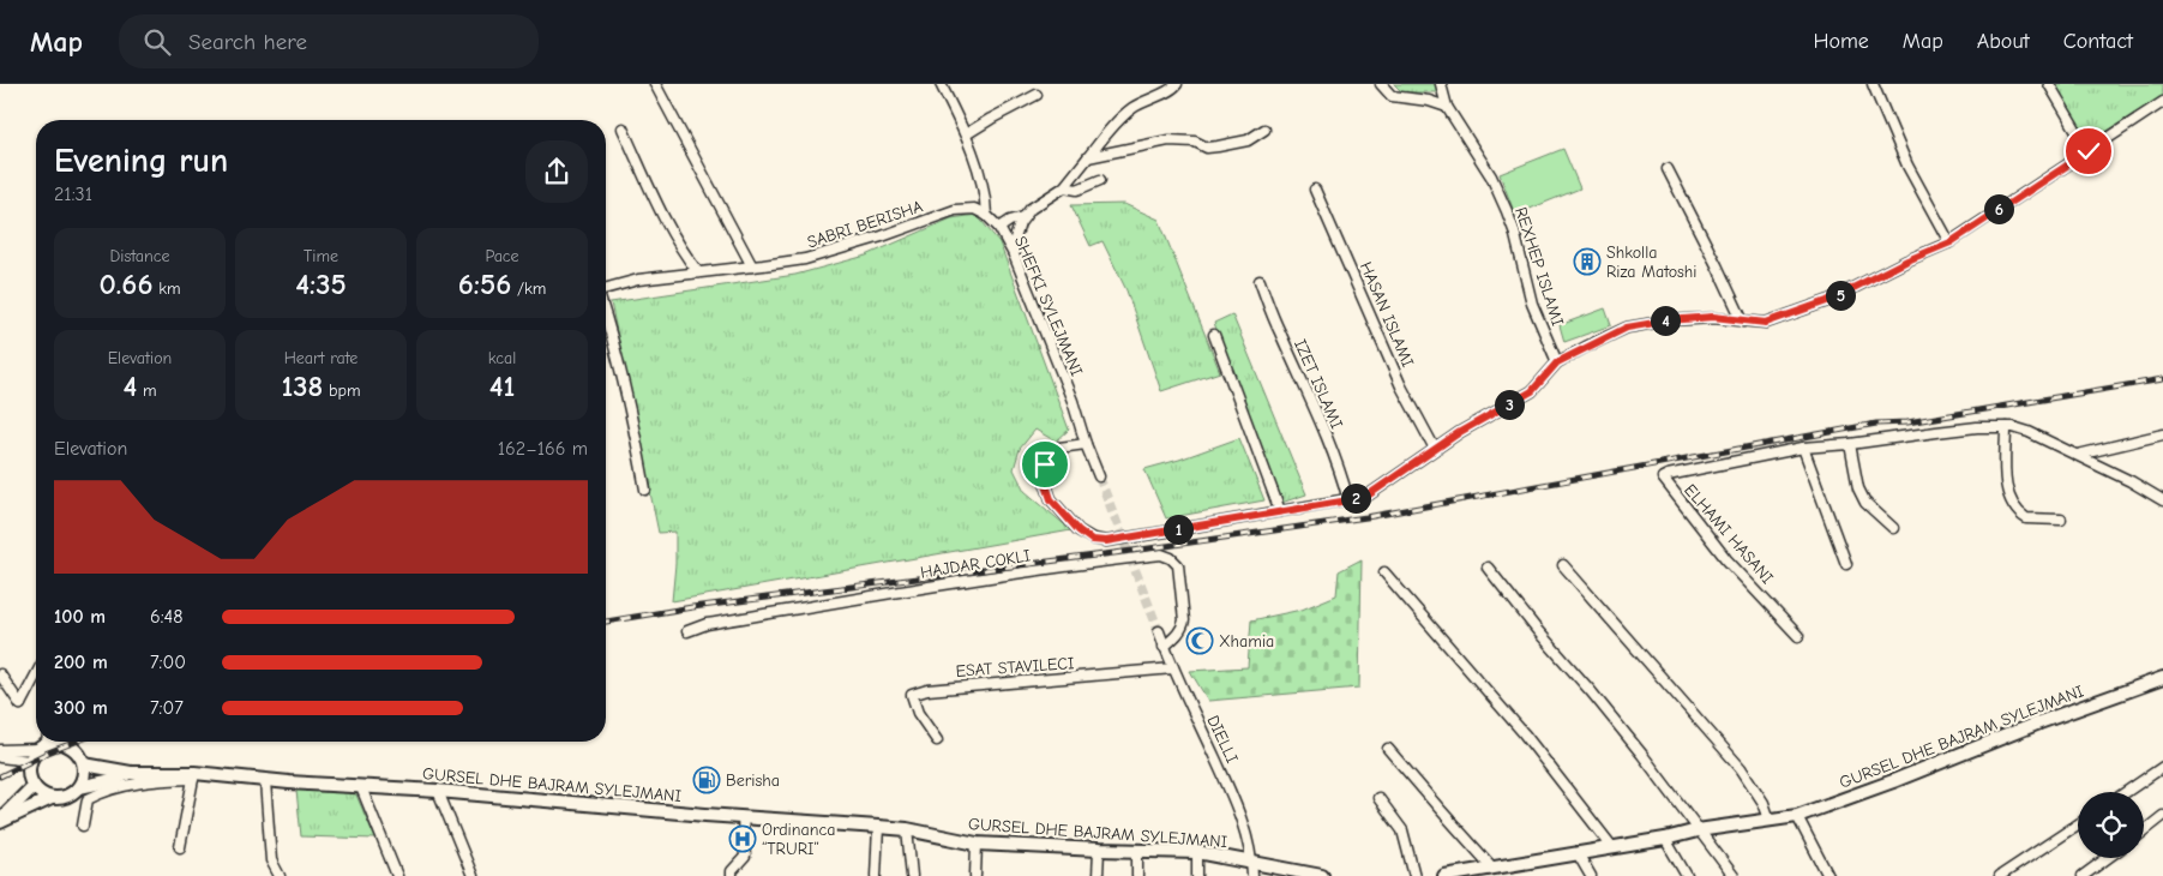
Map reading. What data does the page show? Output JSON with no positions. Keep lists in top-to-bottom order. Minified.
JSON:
{"streets":{"street":["SABRI BERISHA","REXHEP ISLAMI","SHEFKI SYLEJMANI","HASAN ISLAMI","IZET ISLAMI","ELHAMI HASANI","HAJDAR COKLI","ESAT STAVILECI","GURSEL DHE BAJRAM SYLEJMANI","DIELLI"]},"crossings":[["SABRI BERISHA","SHEFKI SYLEJMANI"],["HAJDAR COKLI","DIELLI"],["ESAT STAVILECI","DIELLI"],["GURSEL DHE BAJRAM SYLEJMANI","DIELLI"]],"places":{"building":["Shkolla Riza Matoshi"],"mosque":["Xhamia"],"fuel station":["Berisha"],"hospital":["Ordinanca “TRURI”"]},"page":{"header":"Map","search":"Search here","nav":["Home","Map","About","Contact"],"heading":["Evening run","21:31"],"pins":["6","5","4","3","2","1"],"stats":[["Distance","0.66 km"],["Time","4:35"],["Pace","6:56 /km"],["Elevation","4 m"],["Heart rate","138 bpm"],["kcal","41"]],"chart":["Elevation","162–166 m"],"list":[{"name":"100 m","note":"6:48"},{"name":"200 m","note":"7:00"},{"name":"300 m","note":"7:07"}]}}
